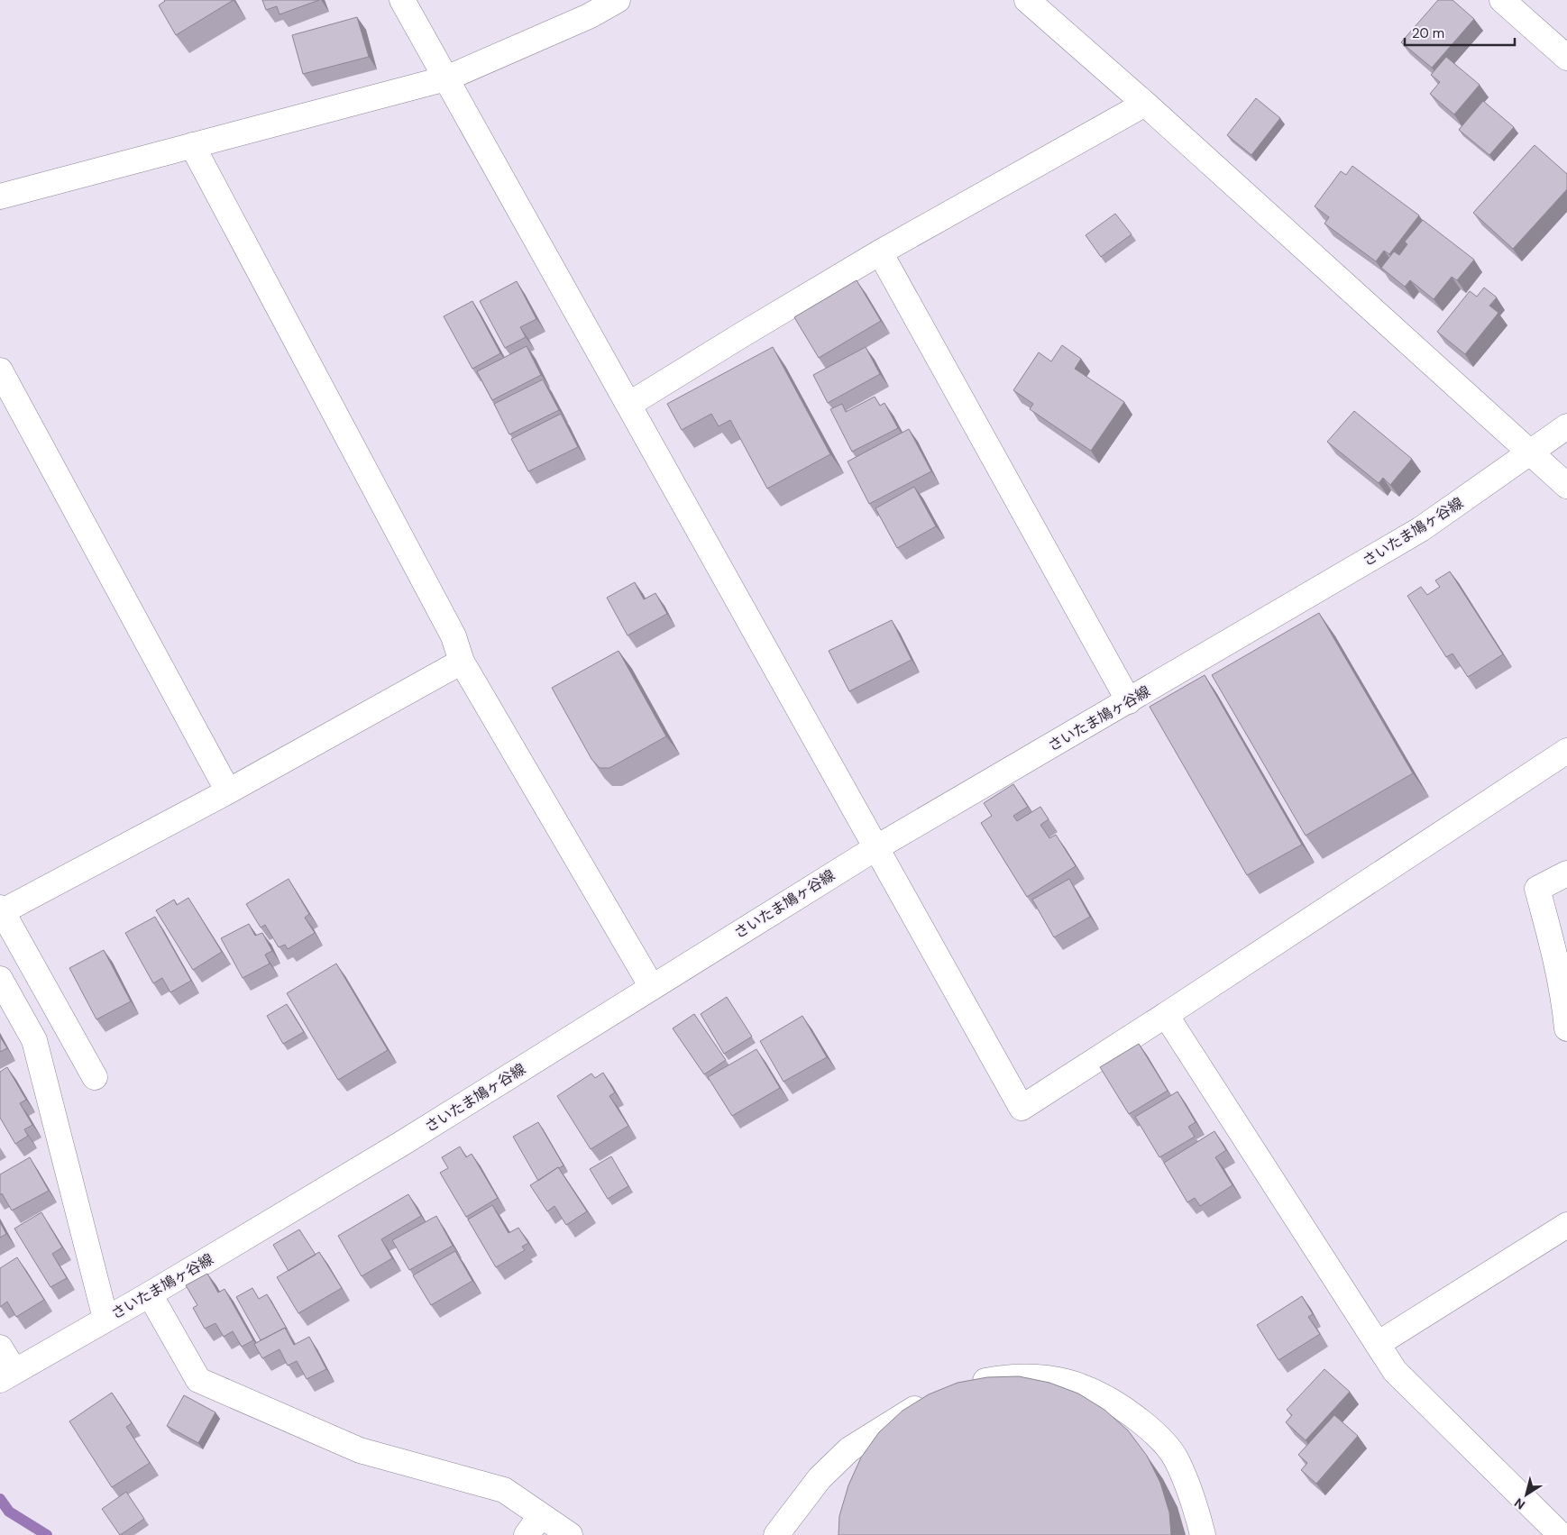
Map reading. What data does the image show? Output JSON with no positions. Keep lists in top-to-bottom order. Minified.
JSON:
{"streets":{"street":["さいたま鳩ヶ谷線"]},"scale_bar":"20 m","north":"bottom left"}
